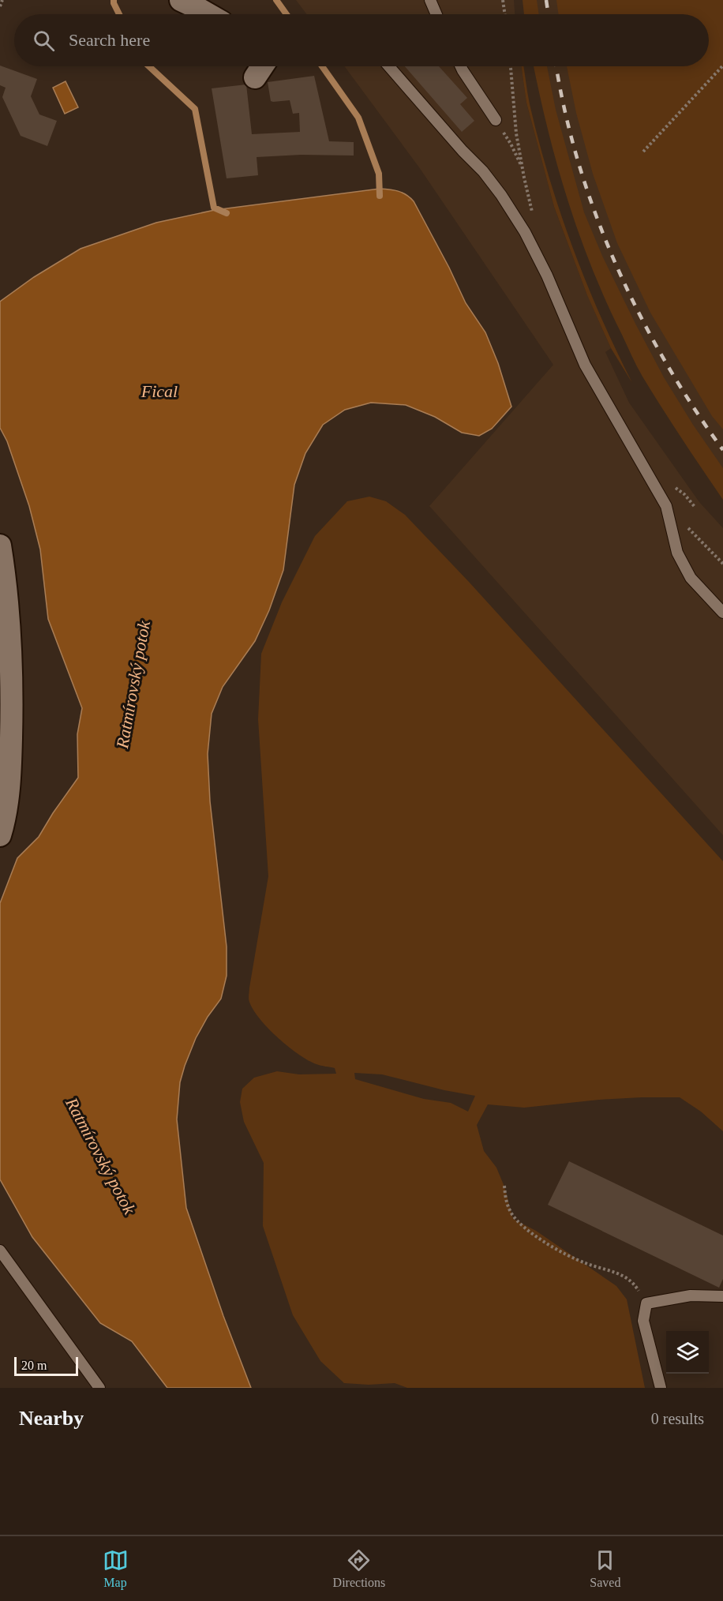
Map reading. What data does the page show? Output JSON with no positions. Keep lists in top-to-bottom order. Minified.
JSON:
{"water":["Fical","Ratmírovský potok"],"scale_bar":"20 m","page":{"search":"Search here","scale":"20 m","heading":["Nearby","0 results"],"nav":["Map","Directions","Saved"]}}
